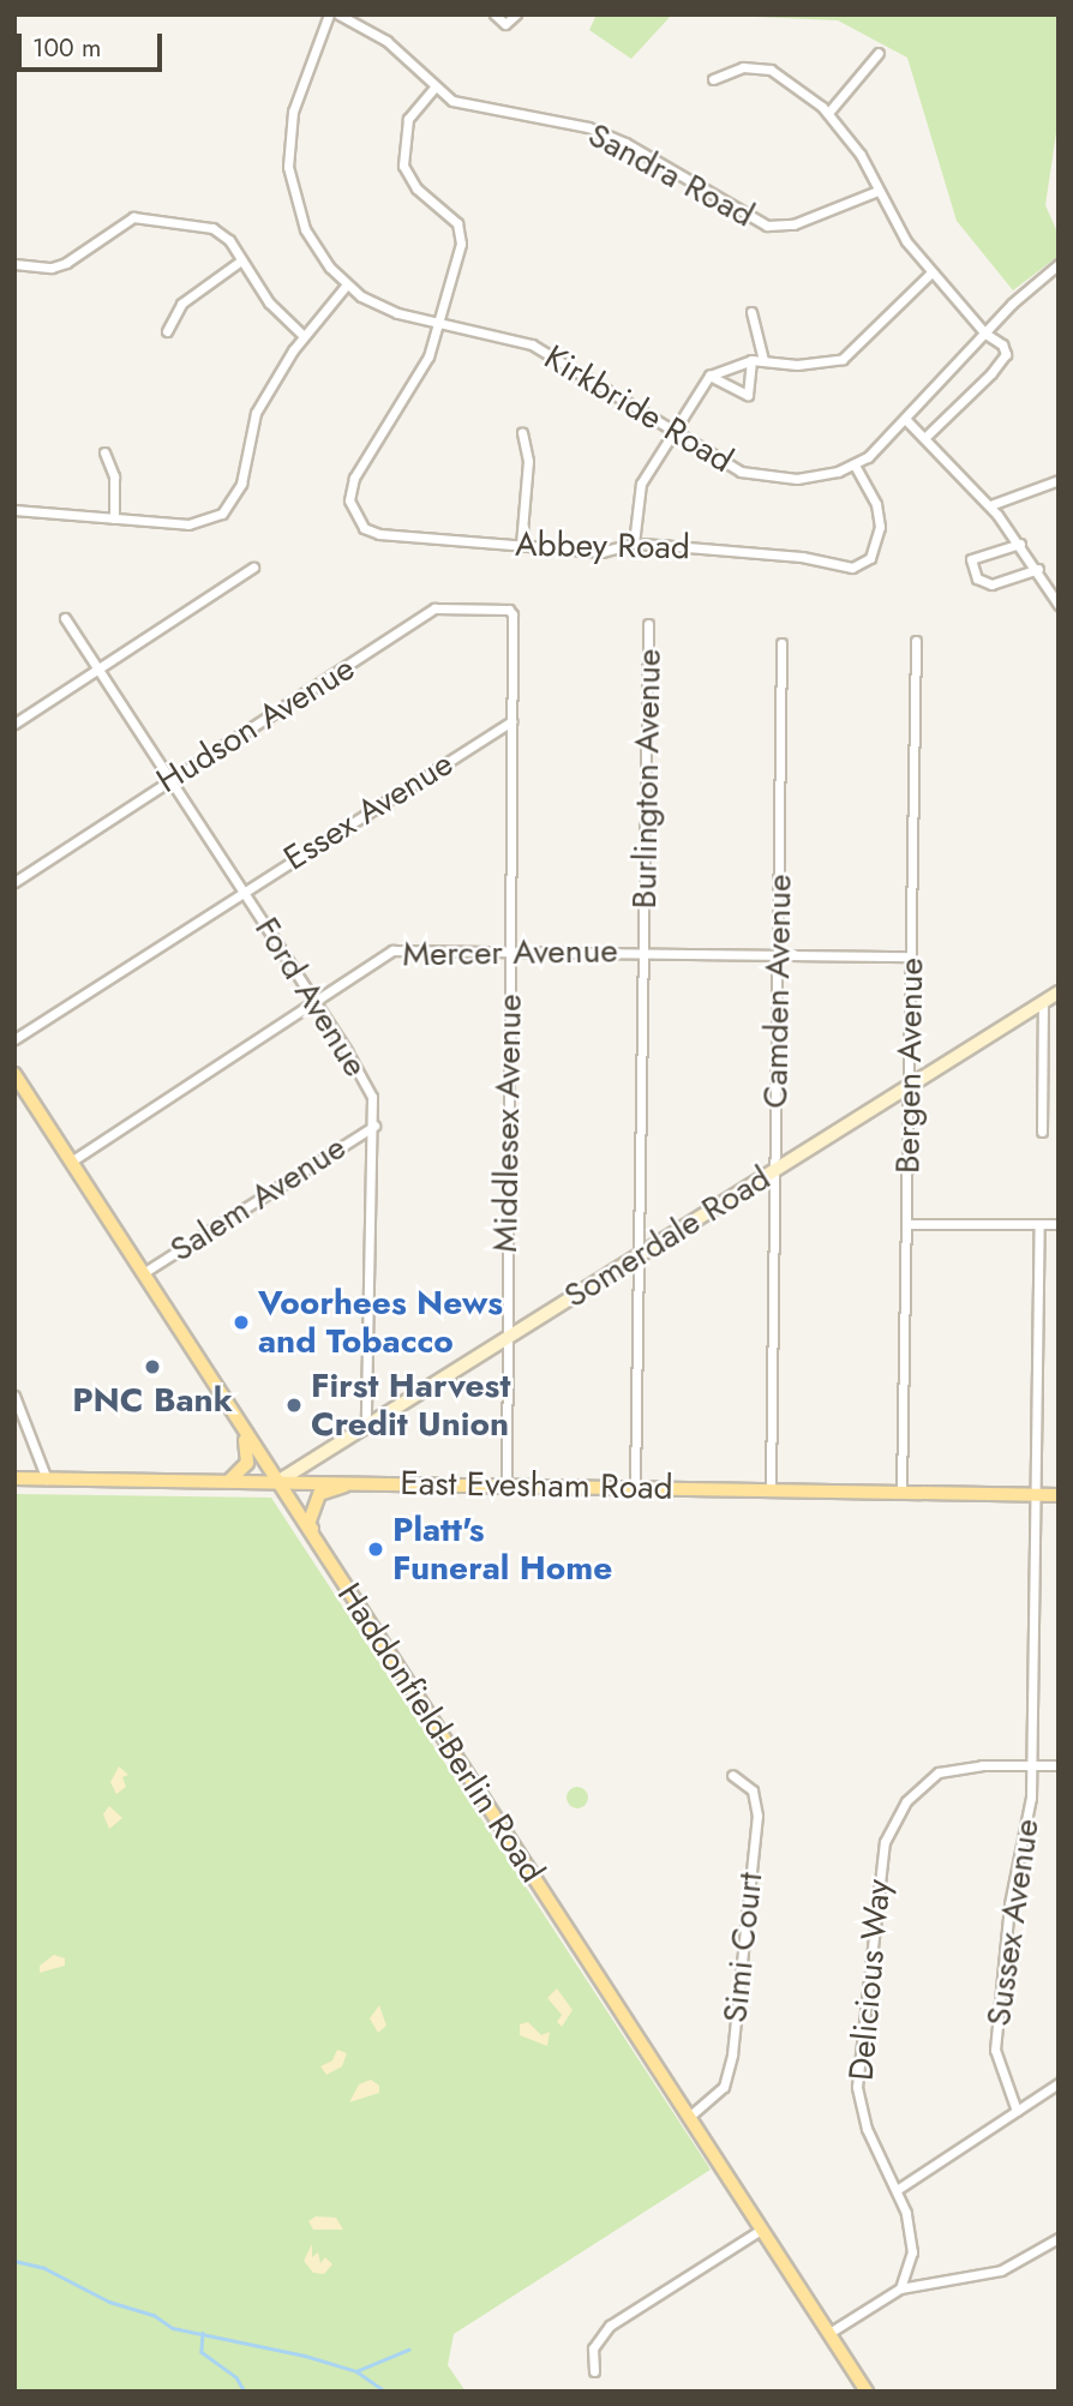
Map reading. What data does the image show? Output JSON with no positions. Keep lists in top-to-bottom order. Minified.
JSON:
{"streets":{"main road":["Somerdale Road","East Evesham Road","Haddonfield-Berlin Road"],"street":["Sandra Road","Kirkbride Road","Abbey Road","Hudson Avenue","Burlington Avenue","Essex Avenue","Mercer Avenue","Camden Avenue","Ford Avenue","Bergen Avenue","Middlesex Avenue","Salem Avenue","Sussex Avenue","Simi Court","Delicious Way"]},"crossings":[["Kirkbride Road","Abbey Road"],["Hudson Avenue","Ford Avenue"],["Hudson Avenue","Middlesex Avenue"],["Burlington Avenue","Mercer Avenue"],["Burlington Avenue","Somerdale Road"],["Burlington Avenue","East Evesham Road"],["Essex Avenue","Ford Avenue"],["Essex Avenue","Middlesex Avenue"],["Mercer Avenue","Camden Avenue"],["Mercer Avenue","Ford Avenue"],["Mercer Avenue","Bergen Avenue"],["Mercer Avenue","Middlesex Avenue"],["Mercer Avenue","Haddonfield-Berlin Road"],["Camden Avenue","Somerdale Road"],["Camden Avenue","East Evesham Road"],["Ford Avenue","Salem Avenue"],["Ford Avenue","Somerdale Road"],["Bergen Avenue","Somerdale Road"],["Bergen Avenue","East Evesham Road"],["Middlesex Avenue","Somerdale Road"],["Middlesex Avenue","East Evesham Road"],["Salem Avenue","Haddonfield-Berlin Road"],["Somerdale Road","East Evesham Road"],["Somerdale Road","Haddonfield-Berlin Road"],["East Evesham Road","Haddonfield-Berlin Road"],["East Evesham Road","Sussex Avenue"],["Haddonfield-Berlin Road","Simi Court"],["Sussex Avenue","Delicious Way"]],"places":["Voorhees News and Tobacco","PNC Bank","First Harvest Credit Union","Platt's Funeral Home"],"scale_bar":"100 m"}
